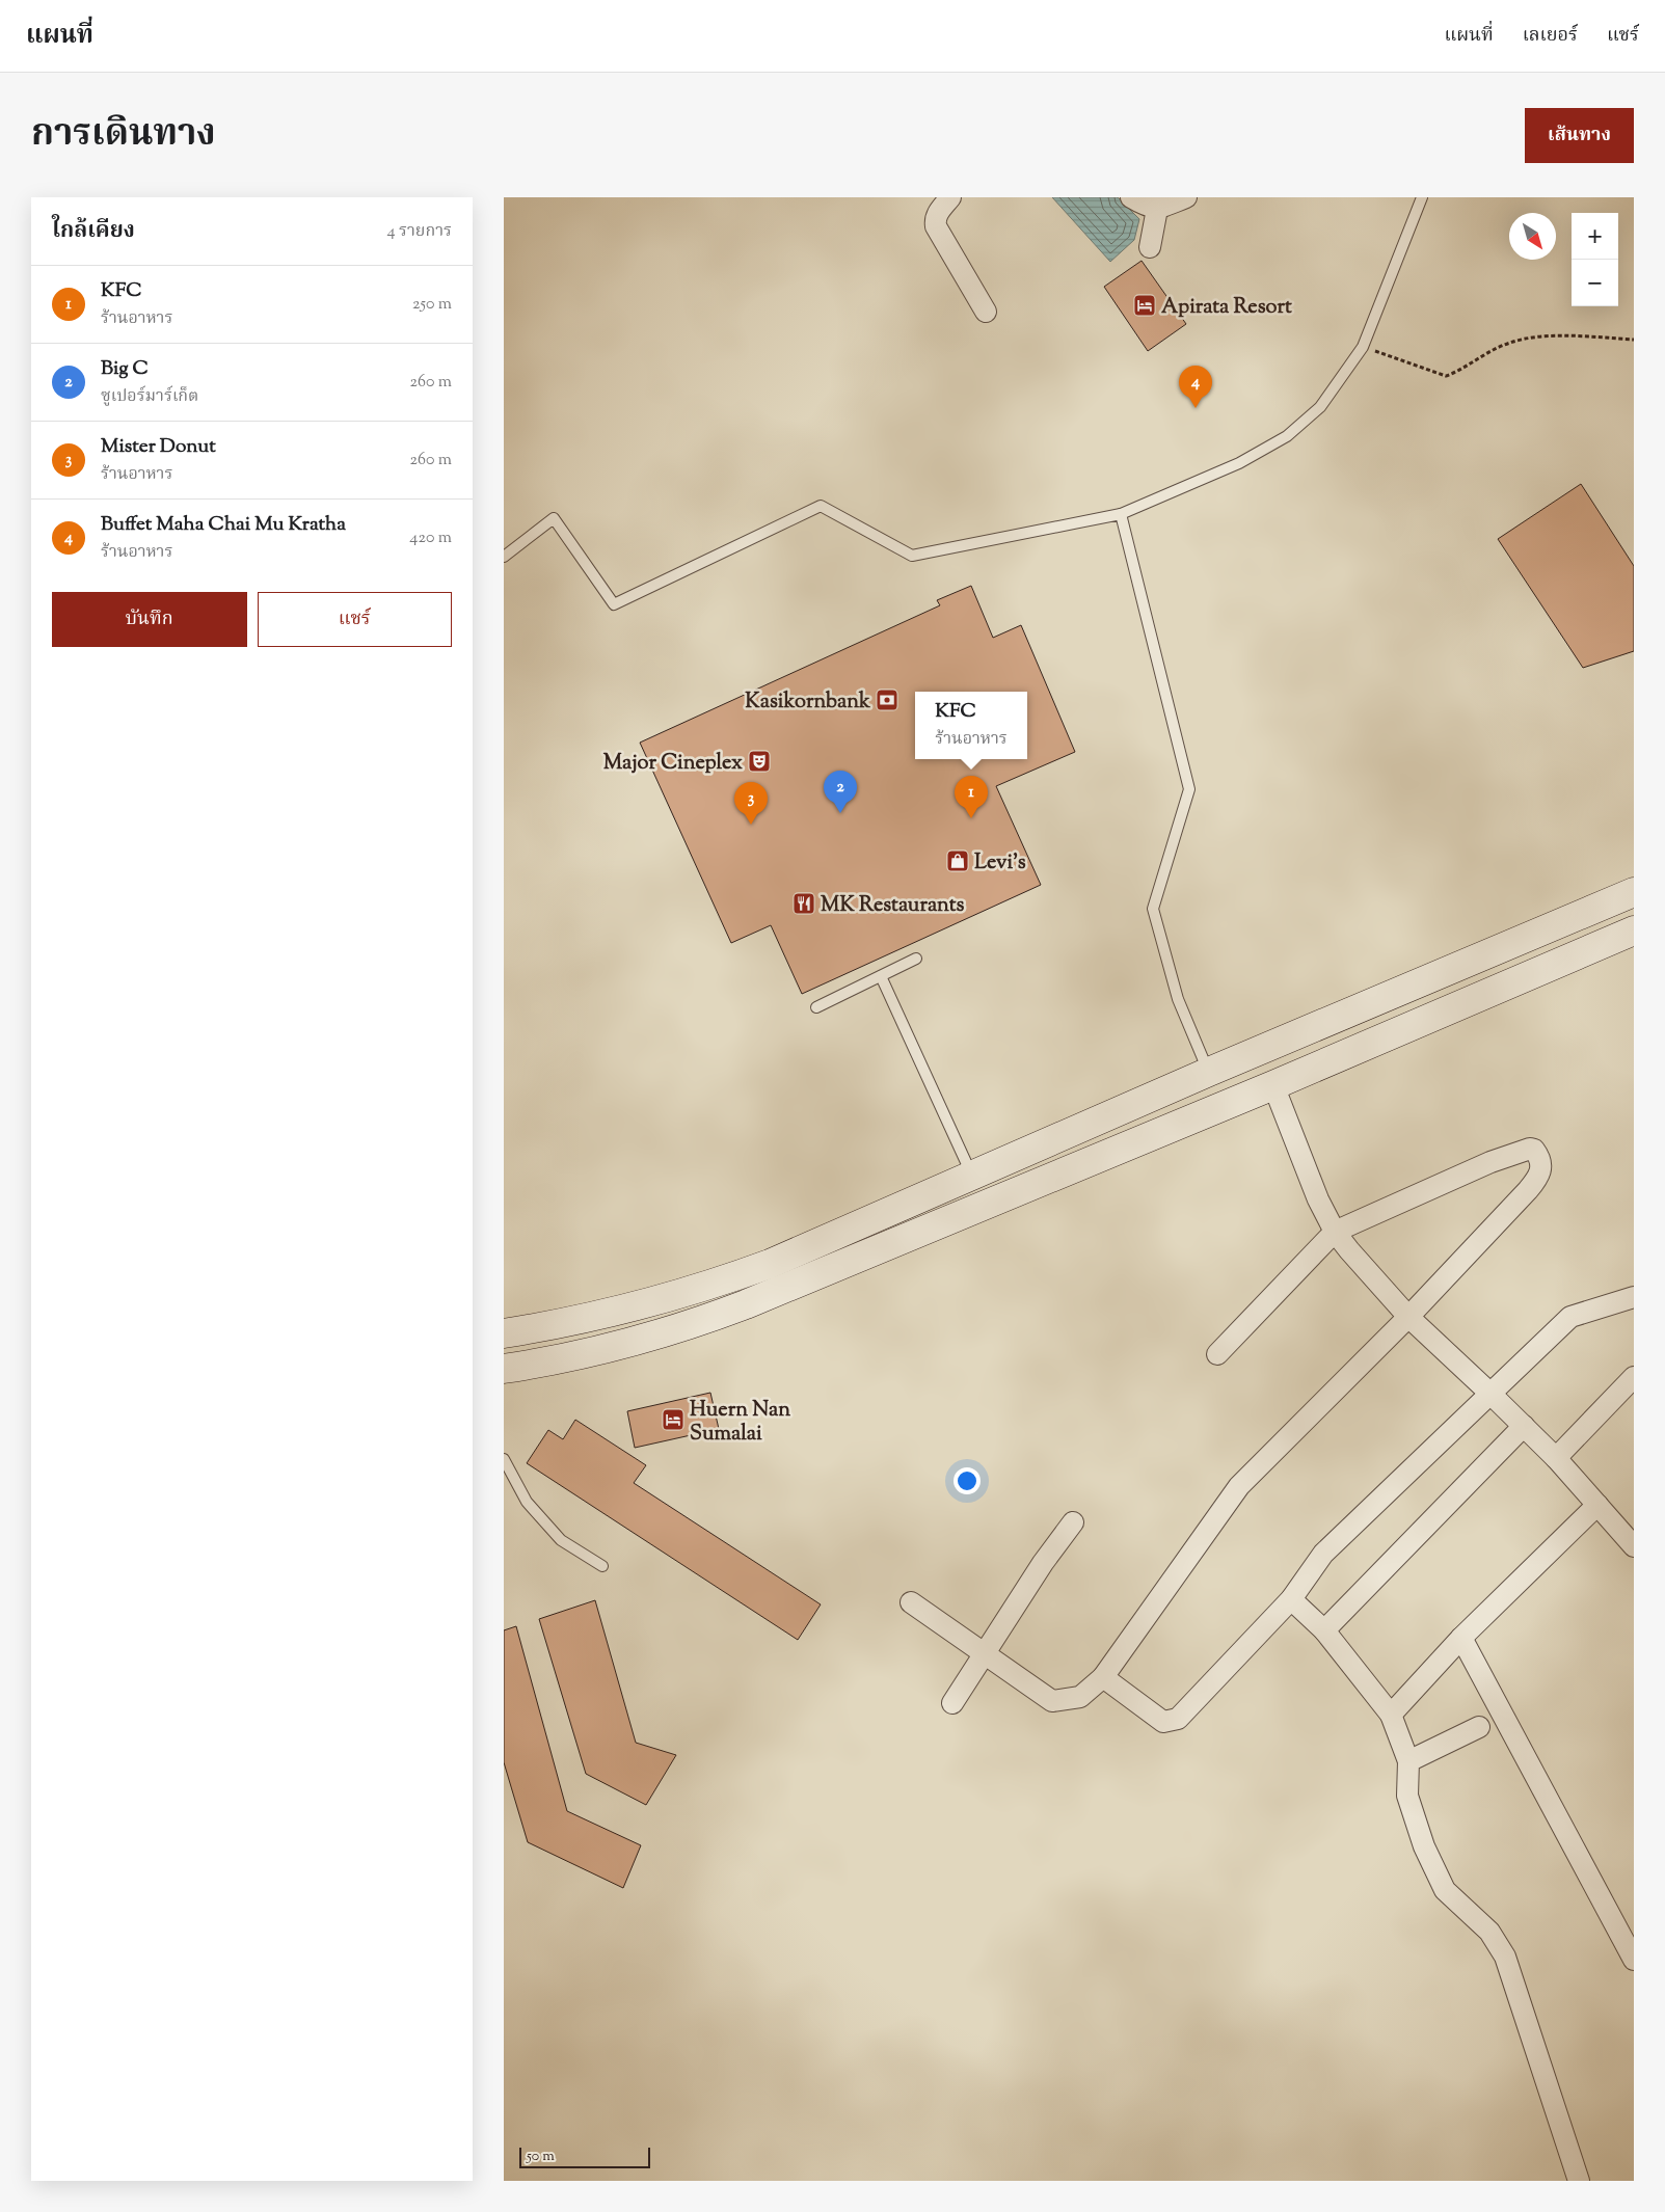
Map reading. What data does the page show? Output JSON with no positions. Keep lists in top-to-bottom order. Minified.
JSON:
{"places":{"hotel":["Apirata Resort","Huern Nan Sumalai"],"bank":["Kasikornbank"],"theatre":["Major Cineplex"],"shop":["Levi's"],"restaurant":["MK Restaurants"]},"scale_bar":"50 m","north":"bottom right","page":{"header":"แผนที่","nav":["แผนที่","เลเยอร์","แชร์"],"title":"การเดินทาง","buttons":["เส้นทาง",["บันทึก","แชร์"]],"heading":["ใกล้เคียง","4 รายการ"],"map_buttons":["+","−"],"list":[{"mark":"1","name":"KFC","note":"ร้านอาหาร","value":"250 m"},{"mark":"2","name":"Big C","note":"ซูเปอร์มาร์เก็ต","value":"260 m"},{"mark":"3","name":"Mister Donut","note":"ร้านอาหาร","value":"260 m"},{"mark":"4","name":"Buffet Maha Chai Mu Kratha","note":"ร้านอาหาร","value":"420 m"}],"pins":["4","2","1","3"],"popup":["KFC","ร้านอาหาร"],"scale":"50 m"}}
